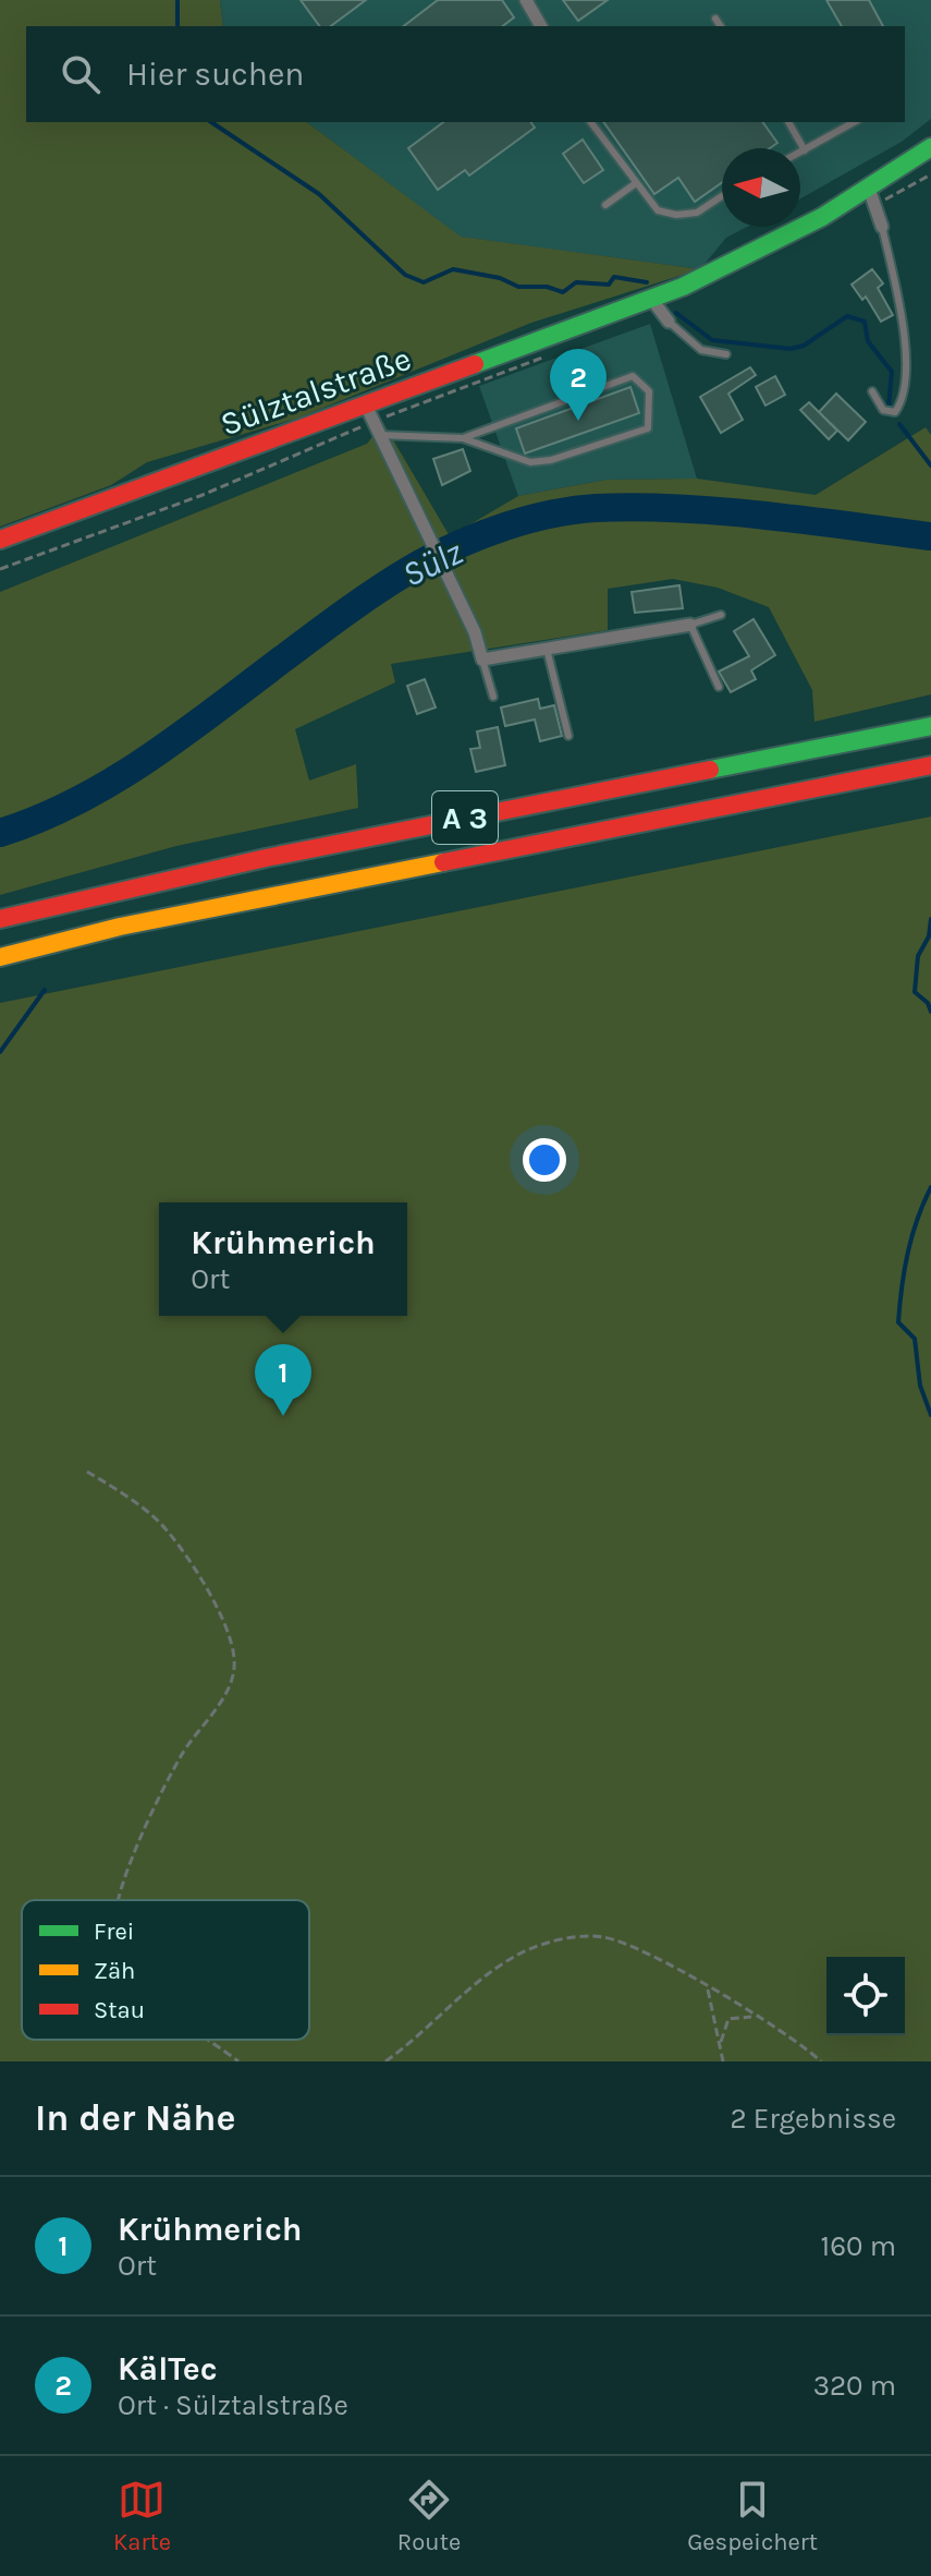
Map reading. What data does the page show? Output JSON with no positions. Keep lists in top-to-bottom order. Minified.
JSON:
{"streets":{"main road":["Sülztalstraße","A 3"]},"water":["Sülz"],"legend":["Frei","Zäh","Stau"],"north":"left","page":{"search":"Hier suchen","pins":["2","1"],"popup":["Krühmerich","Ort"],"heading":["In der Nähe","2 Ergebnisse"],"list":[{"mark":"1","name":"Krühmerich","note":"Ort","value":"160 m"},{"mark":"2","name":"KälTec","note":"Ort · Sülztalstraße","value":"320 m"}],"nav":["Karte","Route","Gespeichert"]}}
